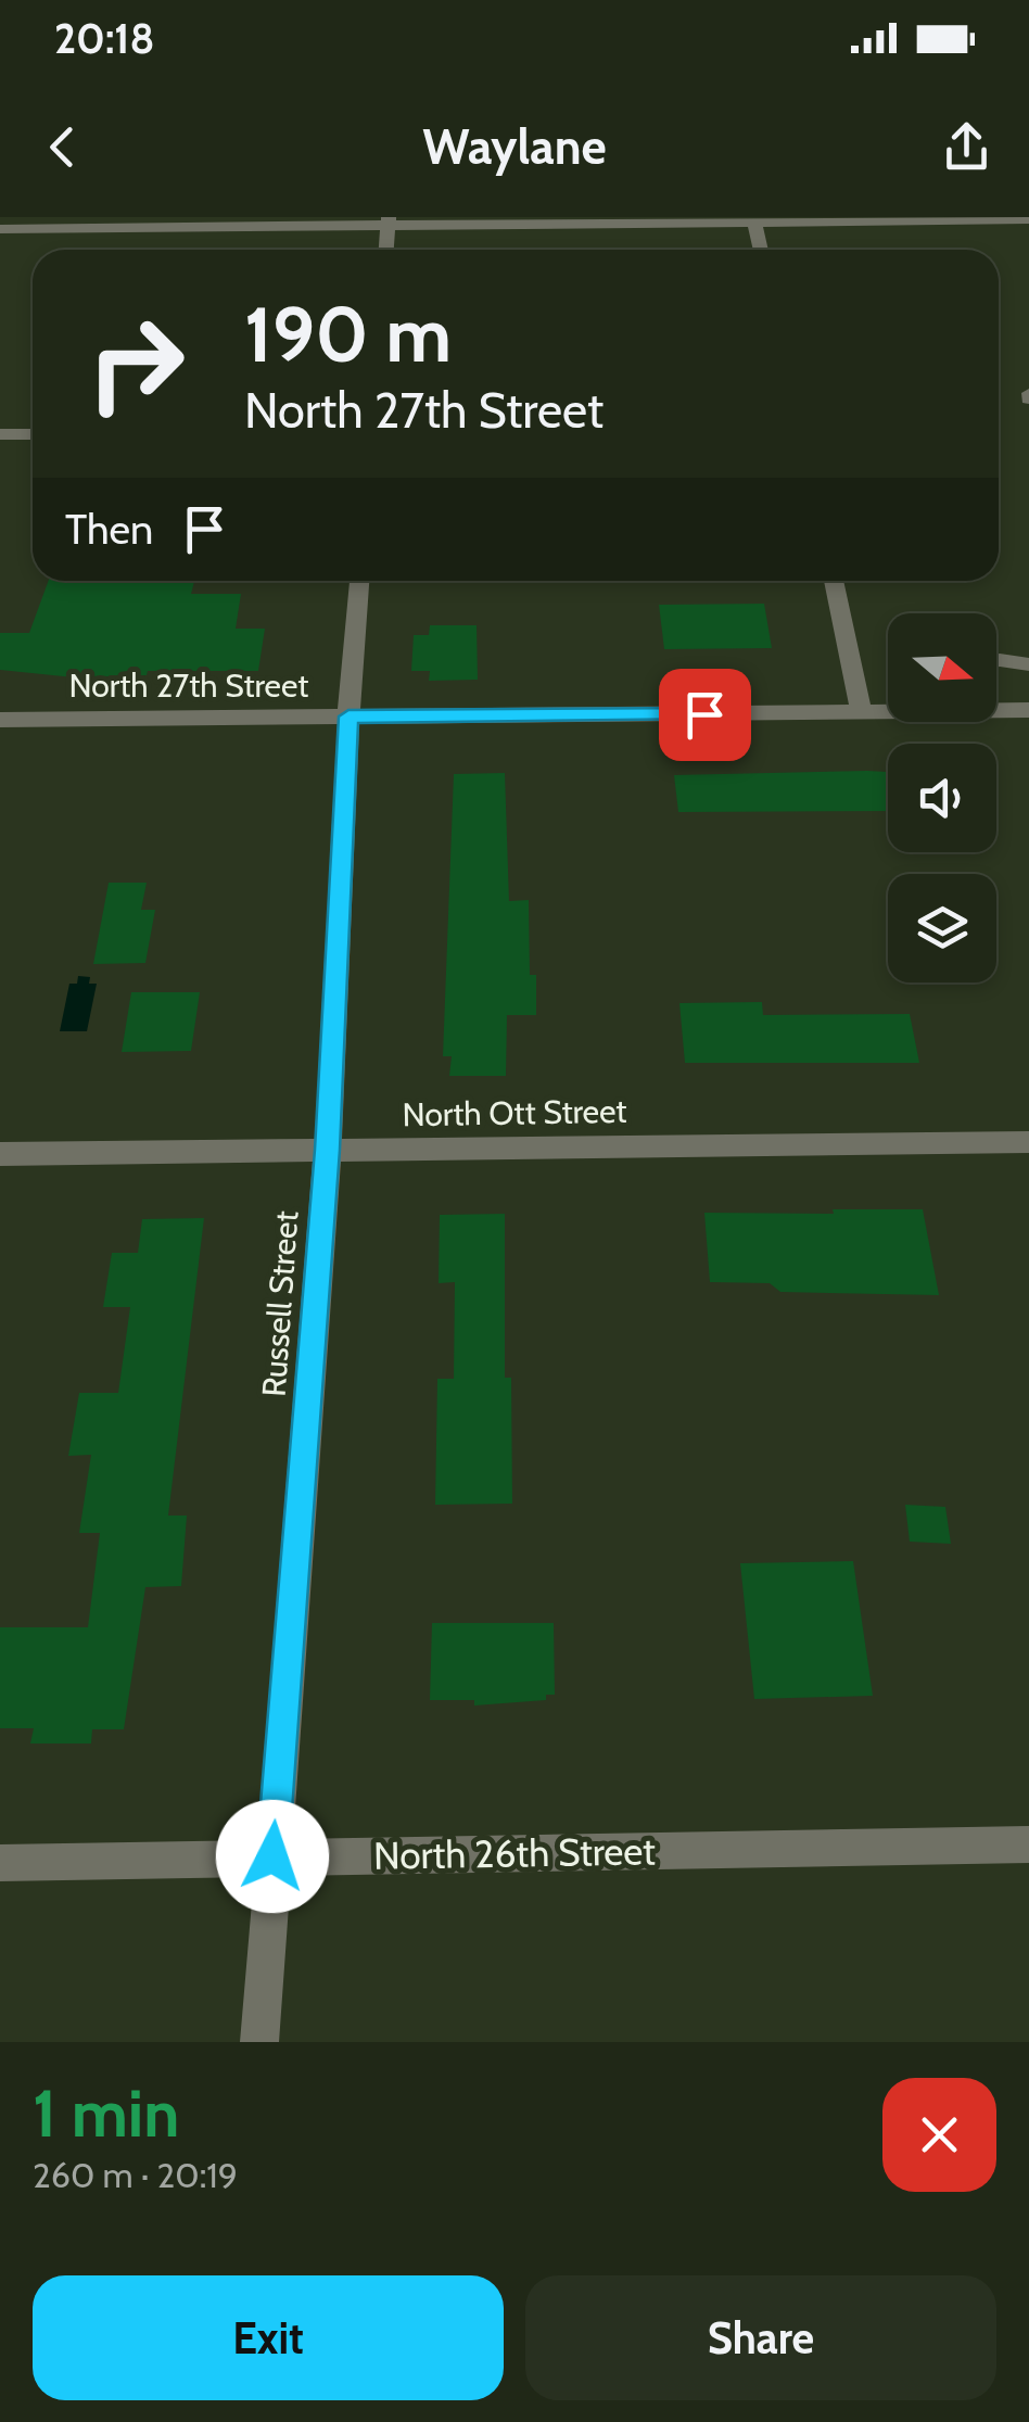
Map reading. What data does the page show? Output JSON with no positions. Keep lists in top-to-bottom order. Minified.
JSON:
{"streets":{"street":["North 27th Street","North Ott Street","Russell Street","North 26th Street"]},"crossings":[["North 27th Street","Russell Street"],["North Ott Street","Russell Street"],["Russell Street","North 26th Street"]],"north":"right","page":{"status":"20:18","header":"Waylane","turn":["190 m","North 27th Street"],"then":"Then","heading":["1 min","260 m · 20:19"],"buttons":["Exit","Share"]}}
